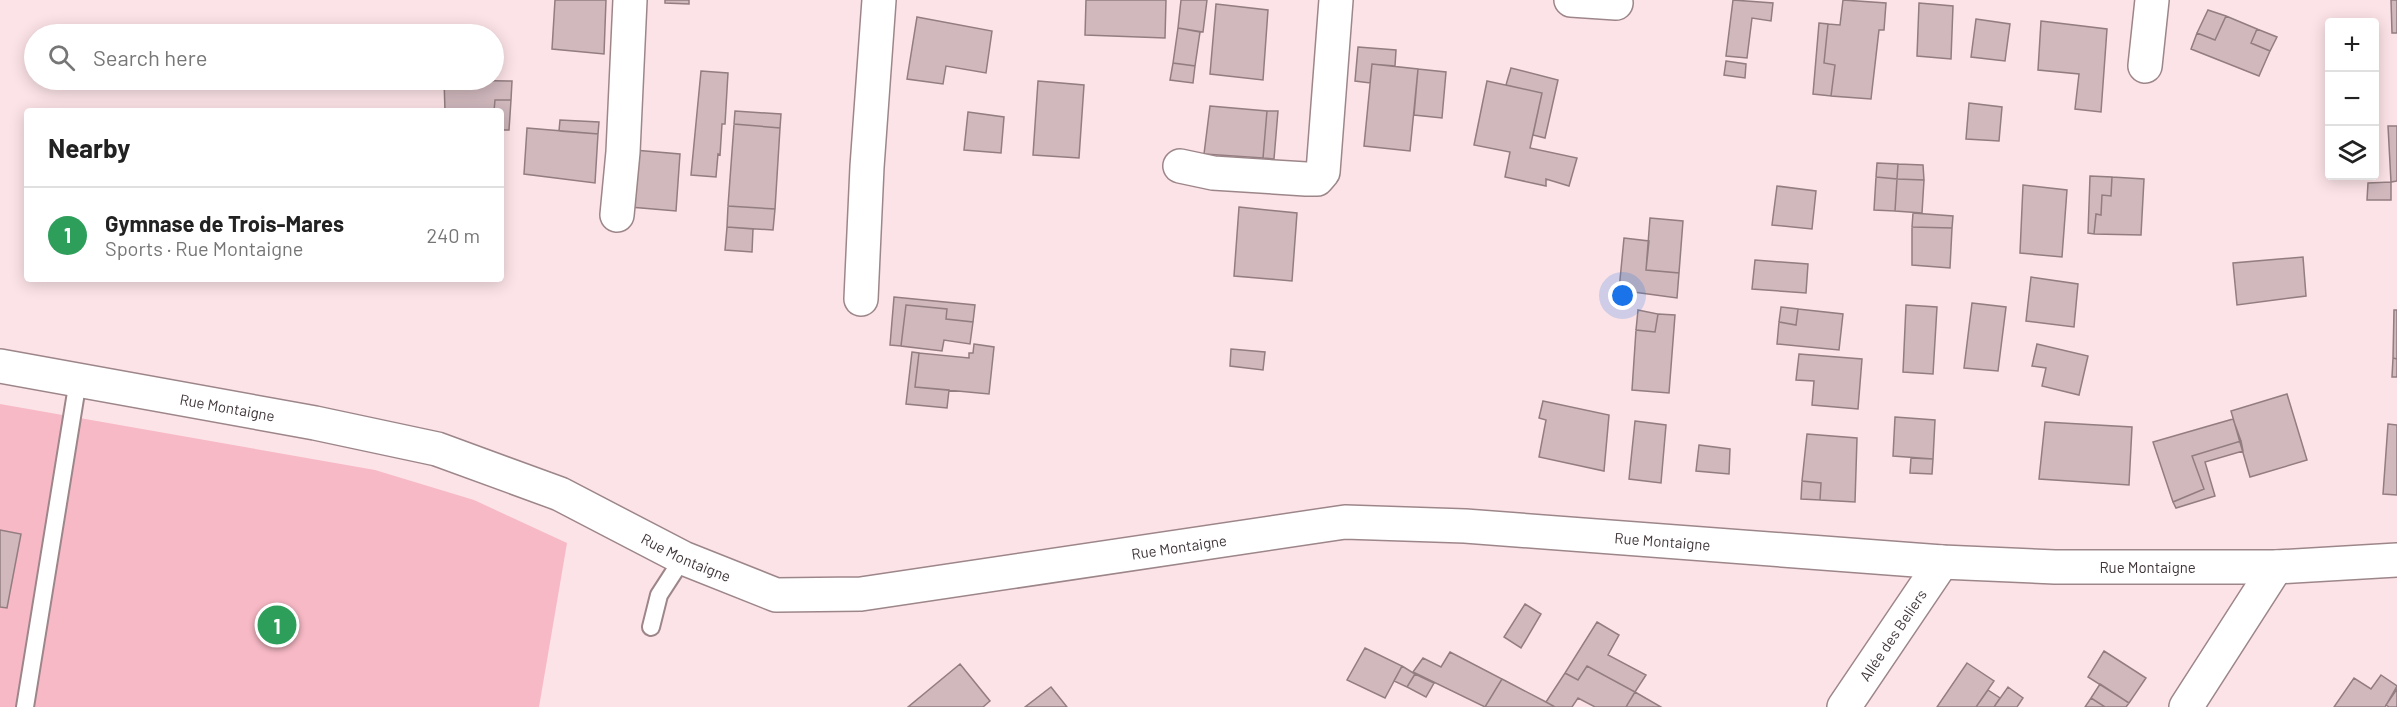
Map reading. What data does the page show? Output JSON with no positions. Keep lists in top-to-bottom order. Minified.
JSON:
{"streets":{"street":["Rue Montaigne","Allée des Beliers"]},"crossings":[["Rue Montaigne","Allée des Beliers"]],"page":{"map_buttons":["+","−"],"search":"Search here","heading":"Nearby","list":[{"mark":"1","name":"Gymnase de Trois-Mares","note":"Sports · Rue Montaigne","value":"240 m"}],"pins":"1"}}
